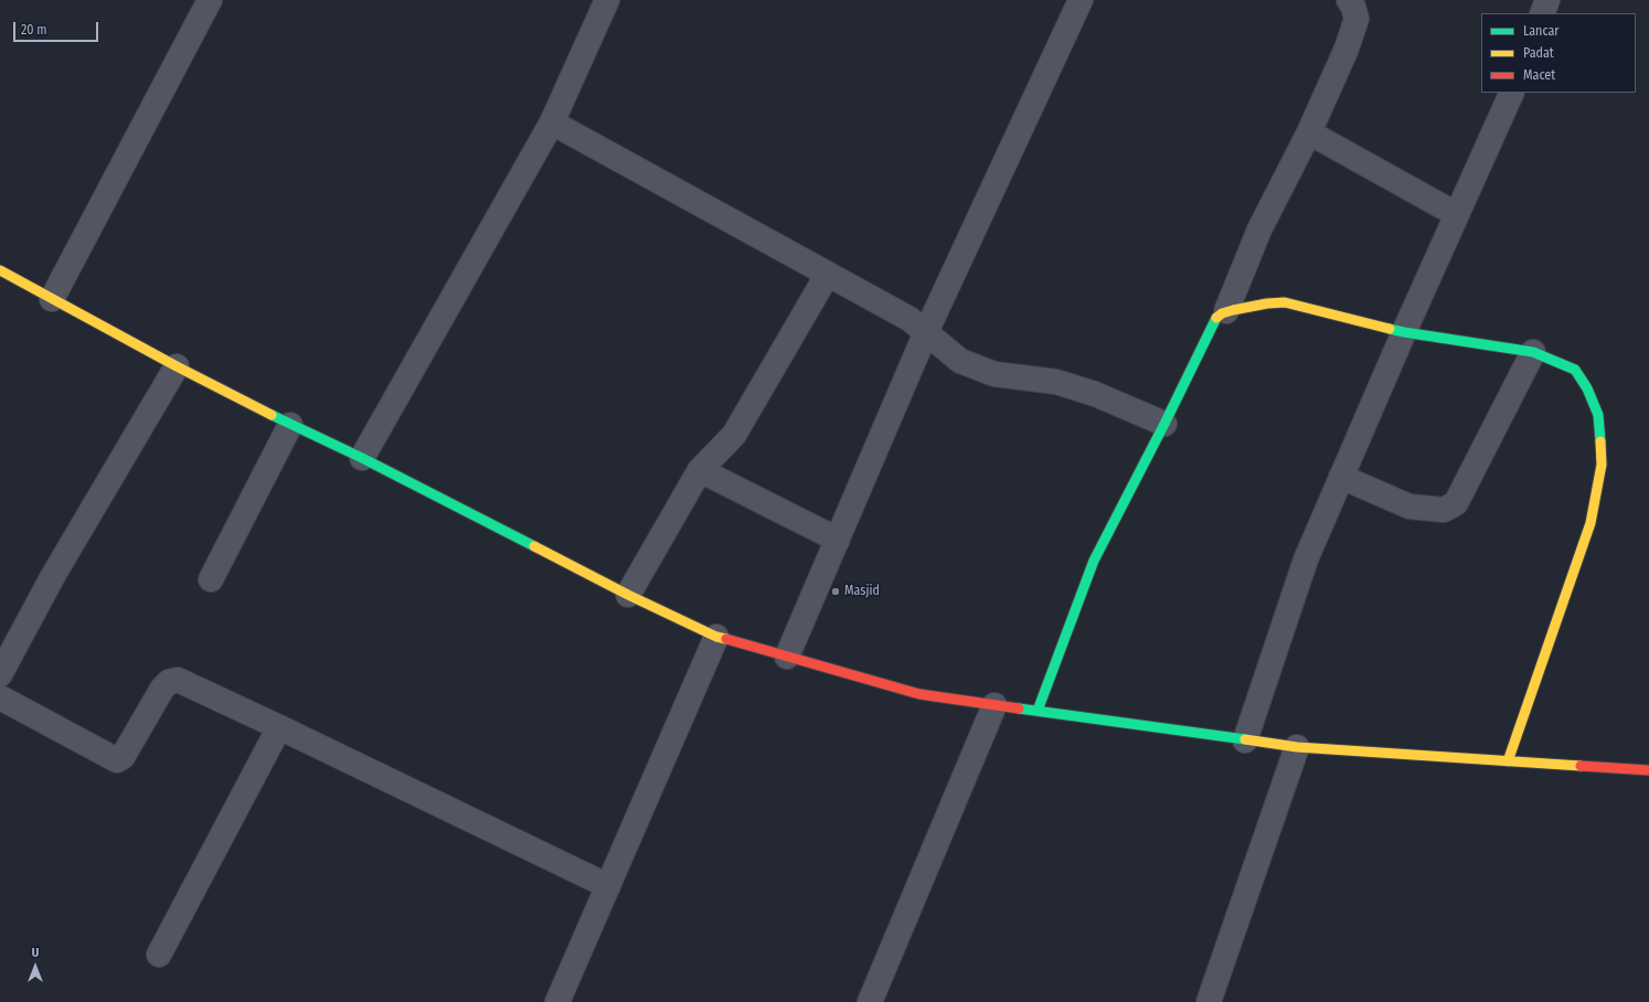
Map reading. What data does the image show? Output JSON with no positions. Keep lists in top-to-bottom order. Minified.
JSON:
{"places":["Masjid"],"legend":["Lancar","Padat","Macet"],"scale_bar":"20 m","north":"top"}
